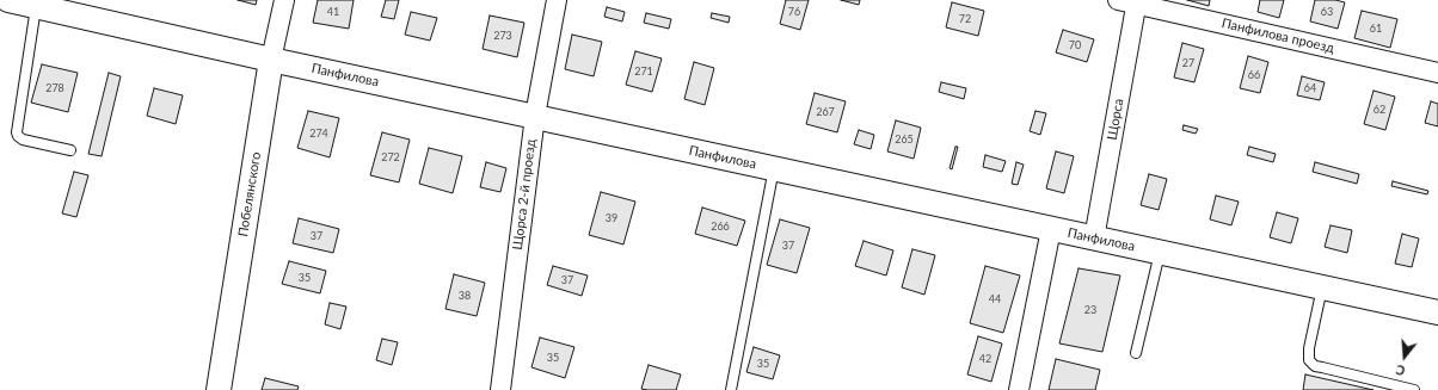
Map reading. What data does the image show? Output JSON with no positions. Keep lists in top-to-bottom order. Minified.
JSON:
{"streets":{"street":["Панфилова проезд","Панфилова","Щорса","Побелянского","Щорса 2-й проезд"]},"crossings":[["Панфилова проезд","Щорса"],["Панфилова","Щорса"],["Панфилова","Побелянского"],["Панфилова","Щорса 2-й проезд"]],"house_numbers":["41","76","63","72","61","273","70","27","271","66","278","64","62","267","274","265","272","39","266","37","37","35","37","38","44","23","35","42","35"],"north":"bottom"}
